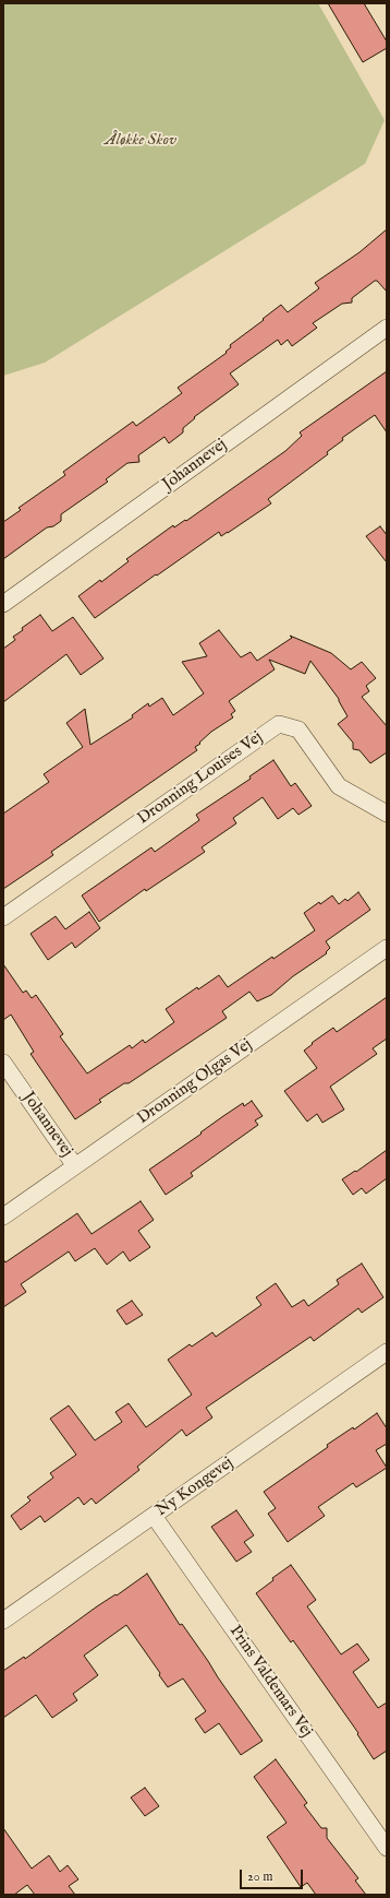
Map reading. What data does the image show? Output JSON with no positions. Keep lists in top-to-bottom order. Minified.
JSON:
{"streets":{"street":["Johannevej","Dronning Louises Vej","Dronning Olgas Vej","Ny Kongevej","Prins Valdemars Vej"]},"crossings":[["Johannevej","Dronning Olgas Vej"],["Ny Kongevej","Prins Valdemars Vej"]],"parks":["Åløkke Skov"],"scale_bar":"20 m"}
